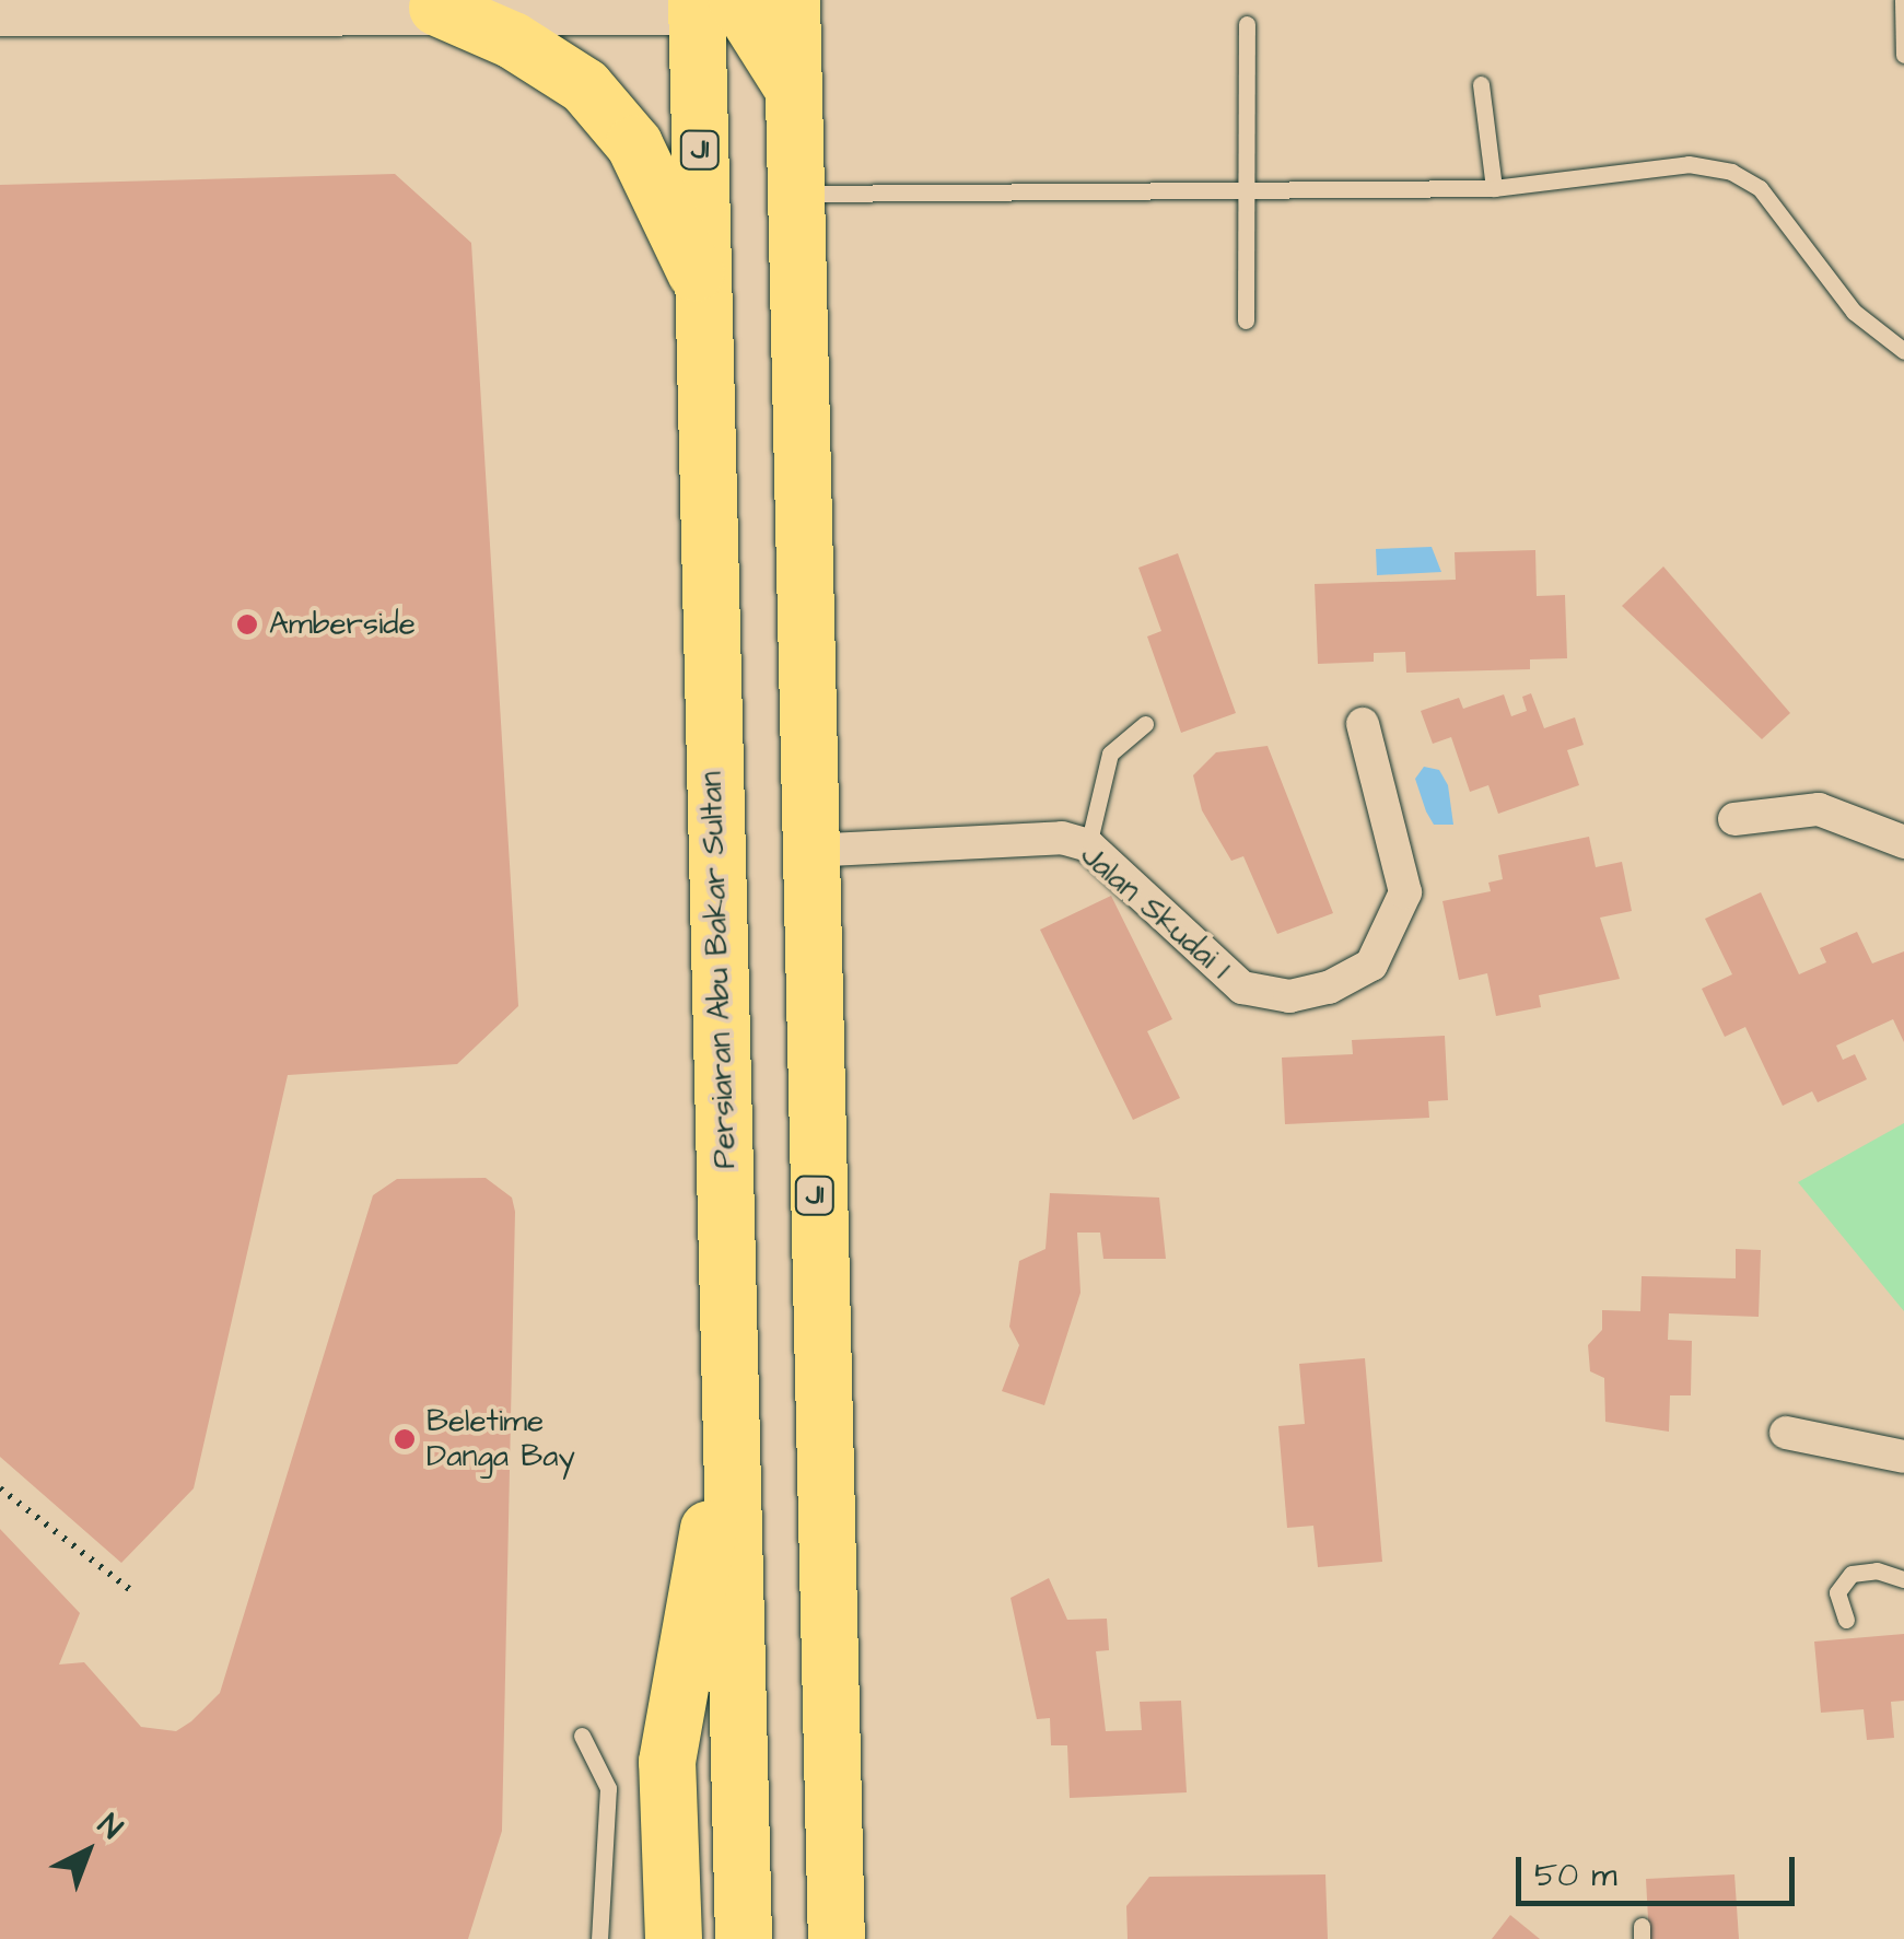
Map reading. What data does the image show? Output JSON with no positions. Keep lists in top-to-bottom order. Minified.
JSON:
{"streets":{"highway":["J1","Persiaran Abu Bakar Sultan"],"street":["Jalan Skudai 1"]},"crossings":[["J1","Jalan Skudai 1"]],"places":["Amberside","Beletime Danga Bay"],"scale_bar":"50 m","north":"top right"}
